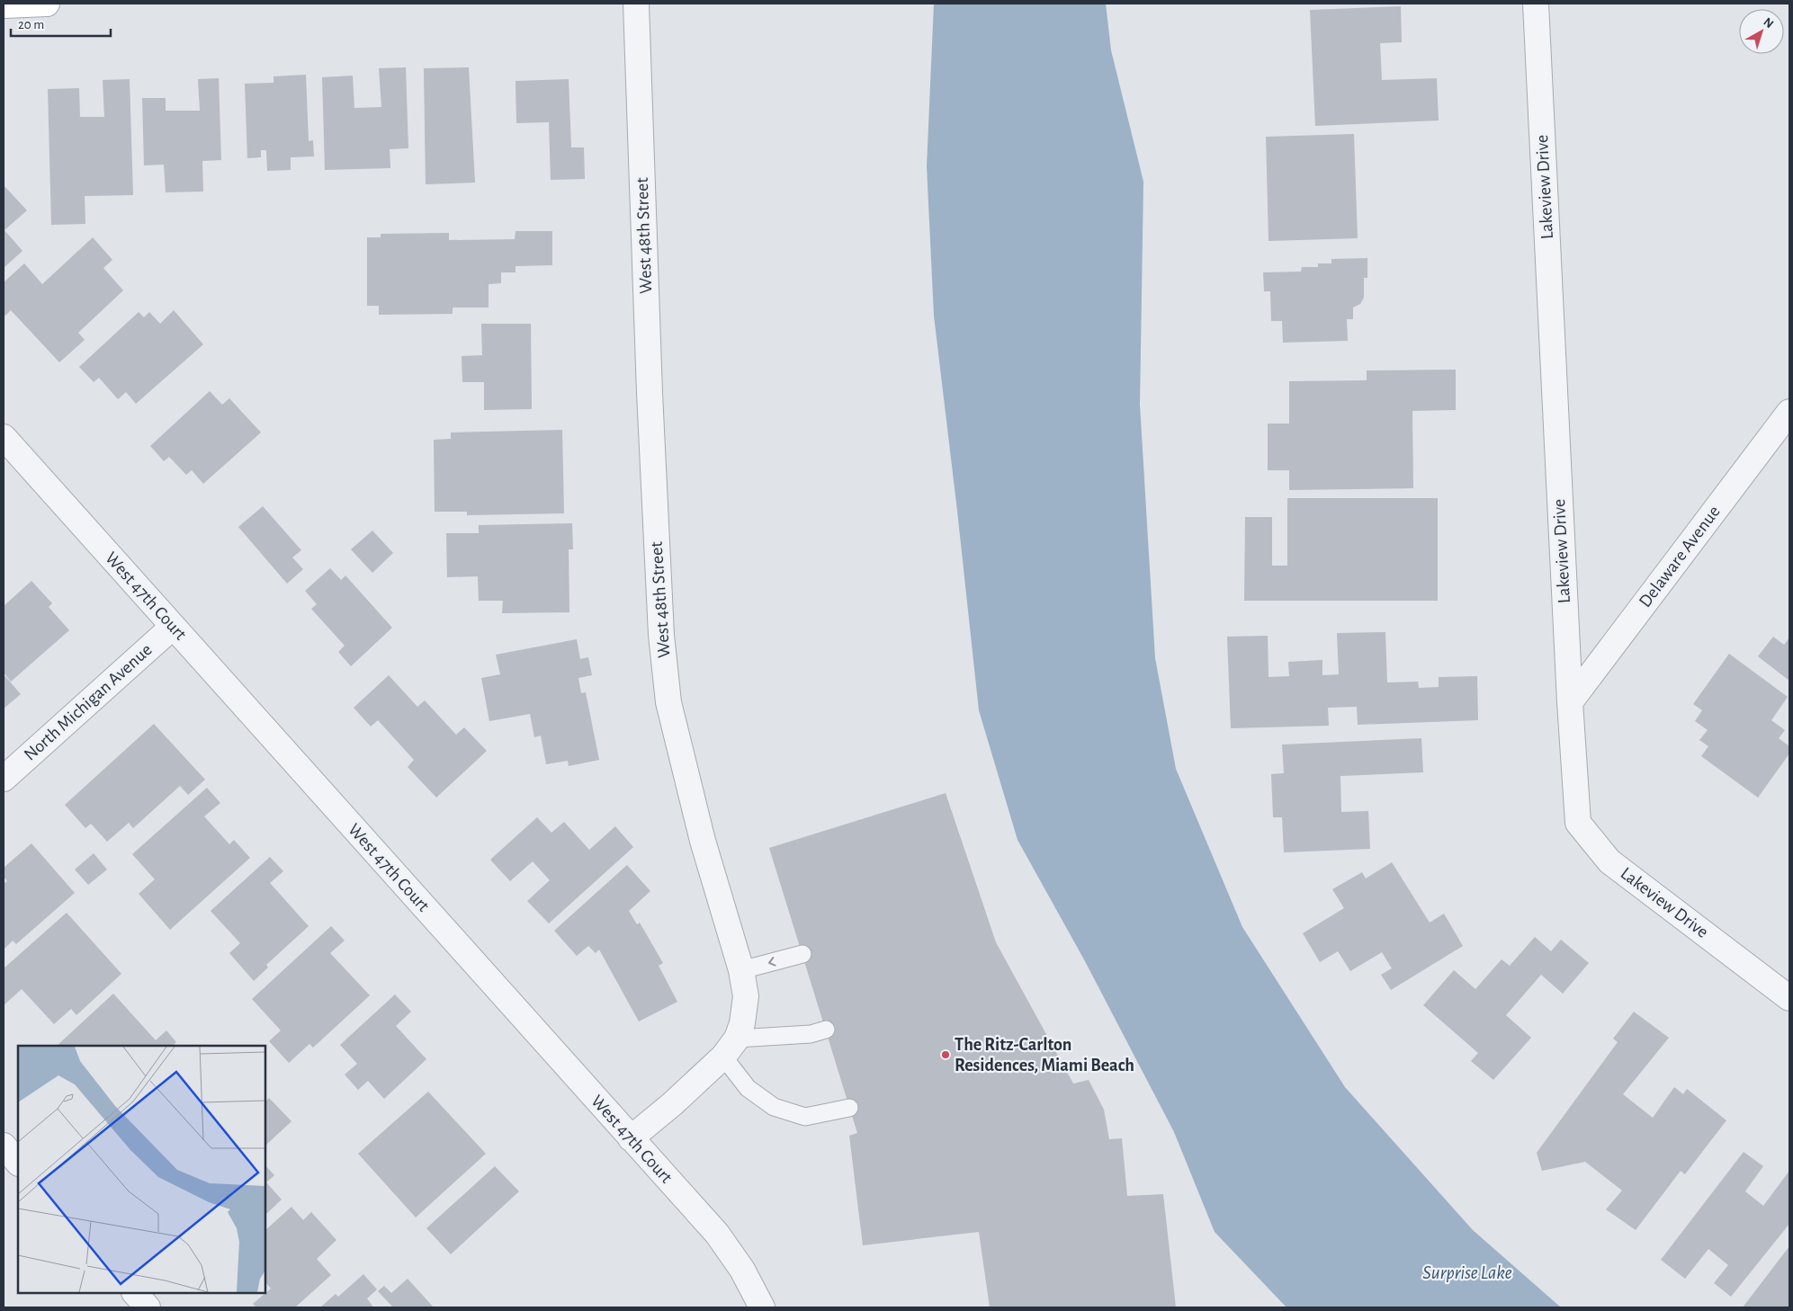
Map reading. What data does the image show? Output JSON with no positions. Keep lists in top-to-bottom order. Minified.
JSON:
{"streets":{"street":["Lakeview Drive","West 48th Street","Delaware Avenue","West 47th Court","North Michigan Avenue"]},"crossings":[["Lakeview Drive","Delaware Avenue"],["West 48th Street","West 47th Court"],["West 47th Court","North Michigan Avenue"]],"water":["Surprise Lake"],"places":["The Ritz-Carlton Residences, Miami Beach"],"scale_bar":"20 m","north":"top right"}
